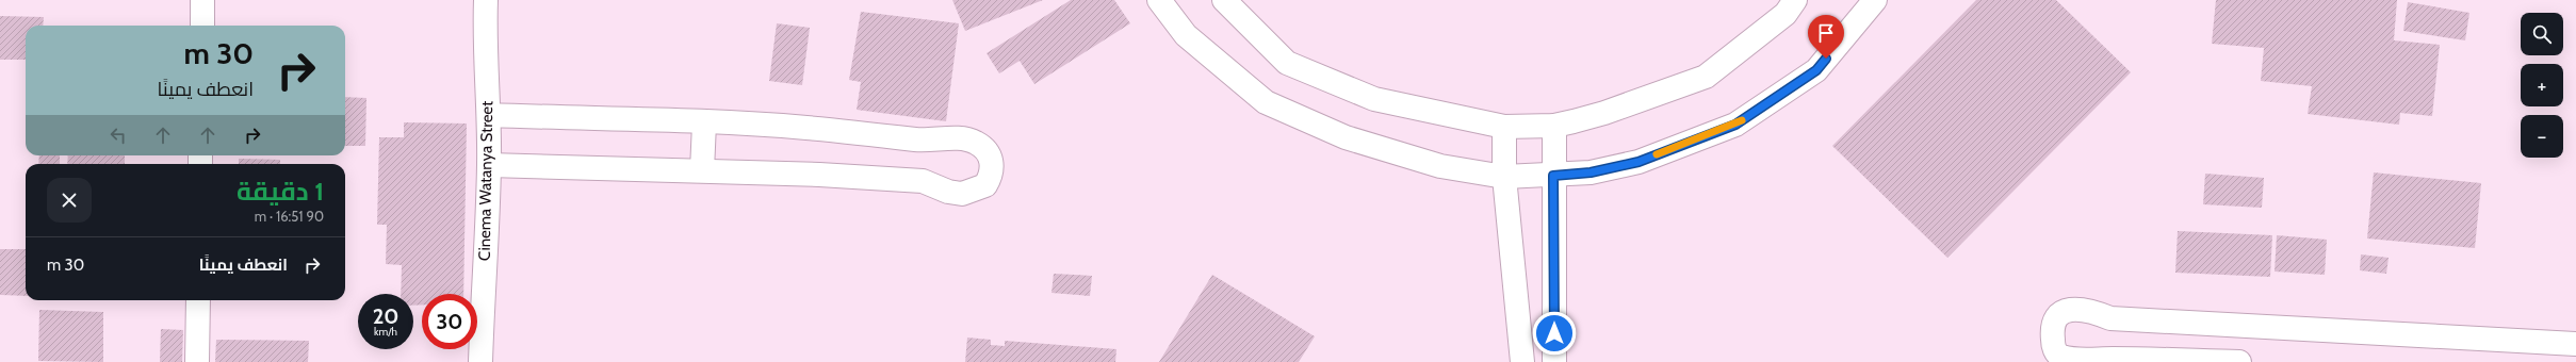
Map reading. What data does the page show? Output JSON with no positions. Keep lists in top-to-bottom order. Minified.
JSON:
{"streets":{"street":["Cinema Watanya Street"]},"page":{"map_buttons":["+","−"],"turn":["30 m","انعطف يمينًا"],"heading":["1 دقيقة","90 m · 16:51"],"list":[{"name":"انعطف يمينًا","value":"30 m"}],"speed":"20 km/h","limit":"30"}}
